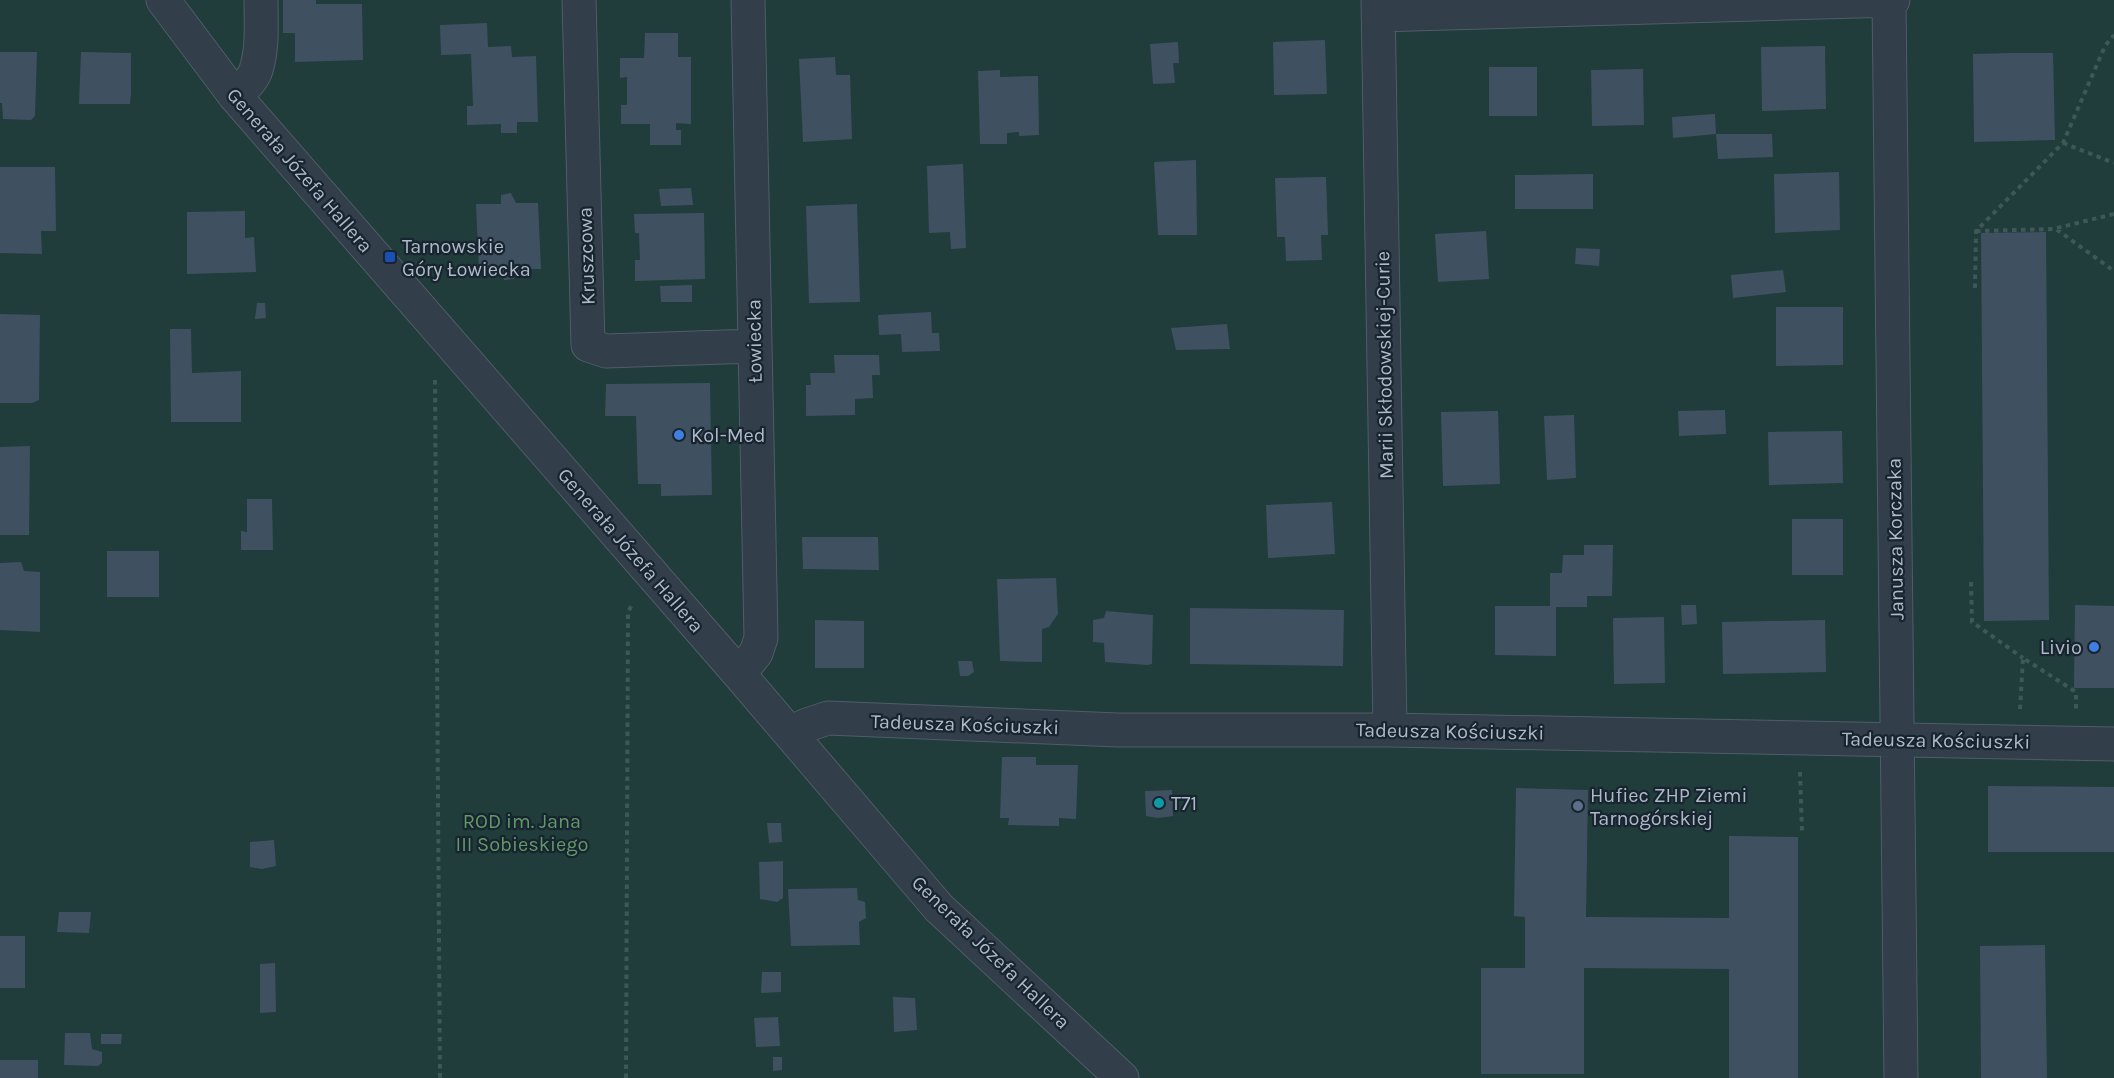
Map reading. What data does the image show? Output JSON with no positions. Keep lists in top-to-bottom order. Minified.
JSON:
{"streets":{"street":["Generała Józefa Hallera","Kruszcowa","Łowiecka","Marii Skłodowskiej-Curie","Janusza Korczaka","Tadeusza Kościuszki"]},"crossings":[["Generała Józefa Hallera","Łowiecka"],["Generała Józefa Hallera","Tadeusza Kościuszki"],["Kruszcowa","Łowiecka"],["Marii Skłodowskiej-Curie","Tadeusza Kościuszki"],["Janusza Korczaka","Tadeusza Kościuszki"]],"parks":["ROD im. Jana III Sobieskiego"],"places":{"transit":["Tarnowskie Góry Łowiecka"],"other":["Kol-Med","Livio","T71","Hufiec ZHP Ziemi Tarnogórskiej"]}}
